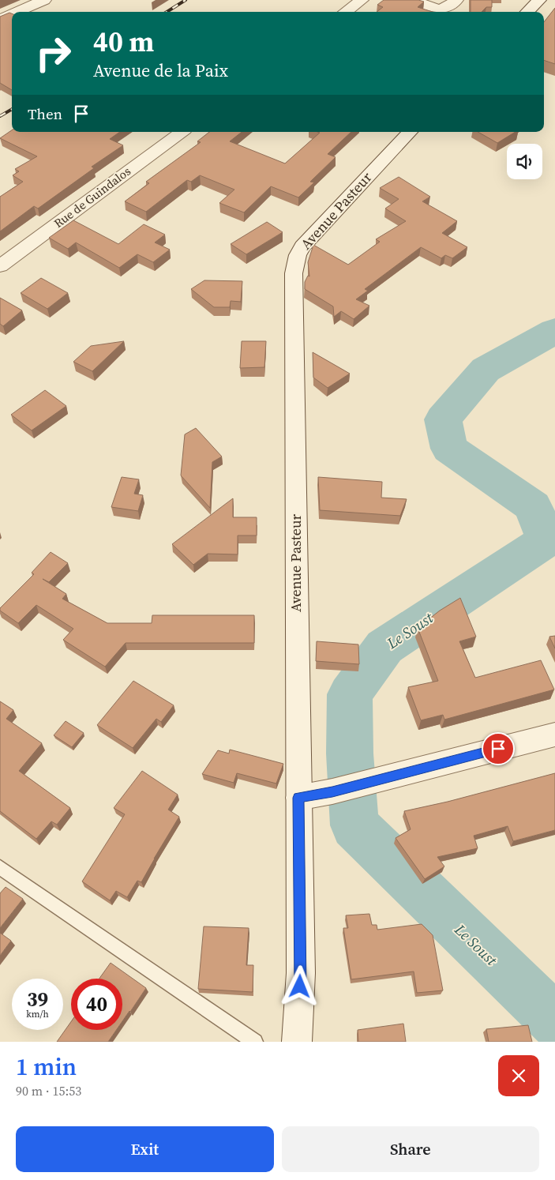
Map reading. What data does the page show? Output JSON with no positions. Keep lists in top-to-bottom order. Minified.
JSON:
{"streets":{"street":["Rue de Guindalos","Avenue Pasteur"]},"water":["Le Soust"],"page":{"turn":["40 m","Avenue de la Paix"],"then":"Then","speed":"39 km/h","limit":"40","heading":["1 min","90 m · 15:53"],"buttons":["Exit","Share"]}}
